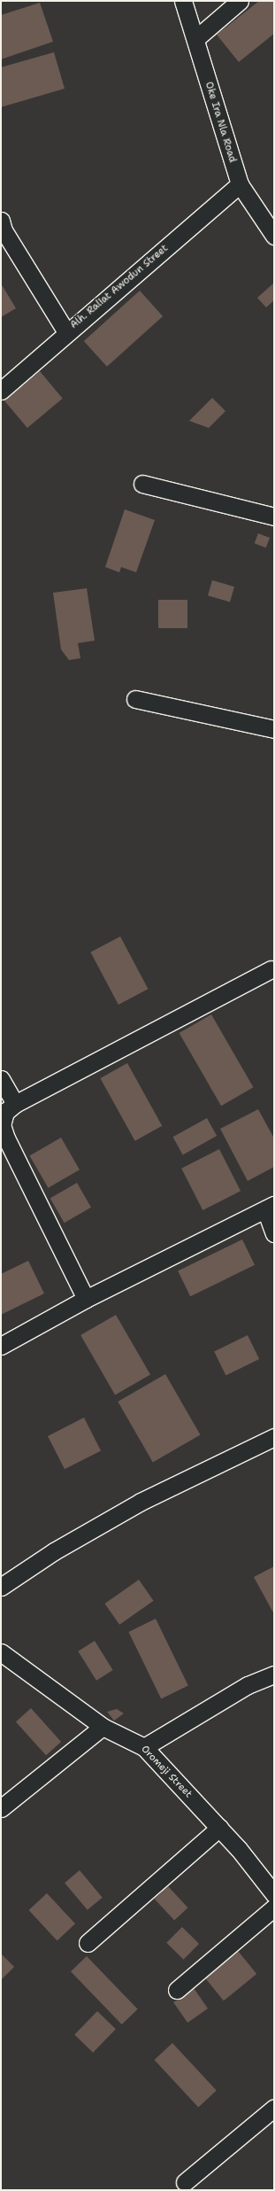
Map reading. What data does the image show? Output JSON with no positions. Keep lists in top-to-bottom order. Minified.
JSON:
{"streets":{"street":["Oke Ira Nla Road","Alh. Raliat Awodun Street","Oromeji Street"]},"crossings":[["Oke Ira Nla Road","Alh. Raliat Awodun Street"]]}
